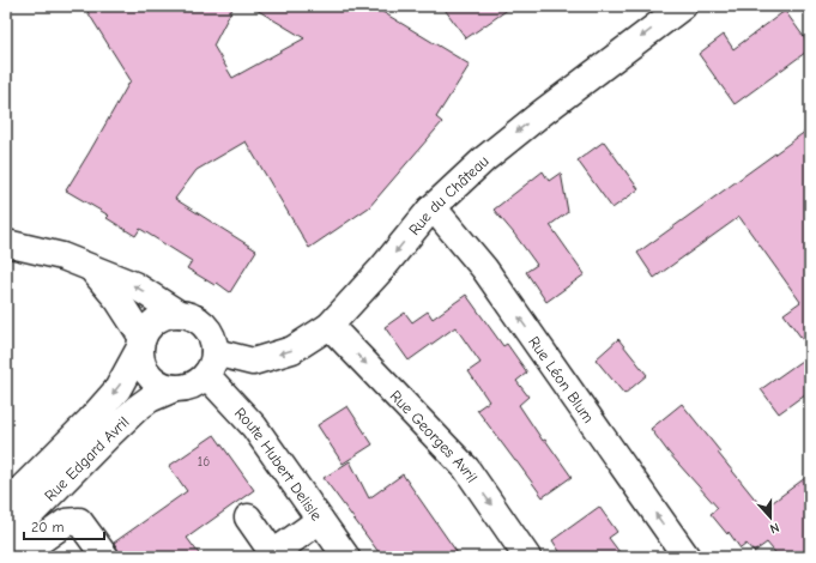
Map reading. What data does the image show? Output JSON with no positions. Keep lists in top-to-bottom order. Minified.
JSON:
{"streets":{"street":["Rue du Château","Rue Léon Blum","Rue Georges Avril","Rue Edgard Avril","Route Hubert Delisle"]},"crossings":[["Rue du Château","Rue Léon Blum"],["Rue du Château","Rue Georges Avril"],["Rue du Château","Rue Edgard Avril"],["Rue du Château","Route Hubert Delisle"],["Rue Edgard Avril","Route Hubert Delisle"]],"one_way":["Rue du Château","Rue Léon Blum","Rue Georges Avril"],"house_numbers":["16"],"scale_bar":"20 m","north":"bottom"}
